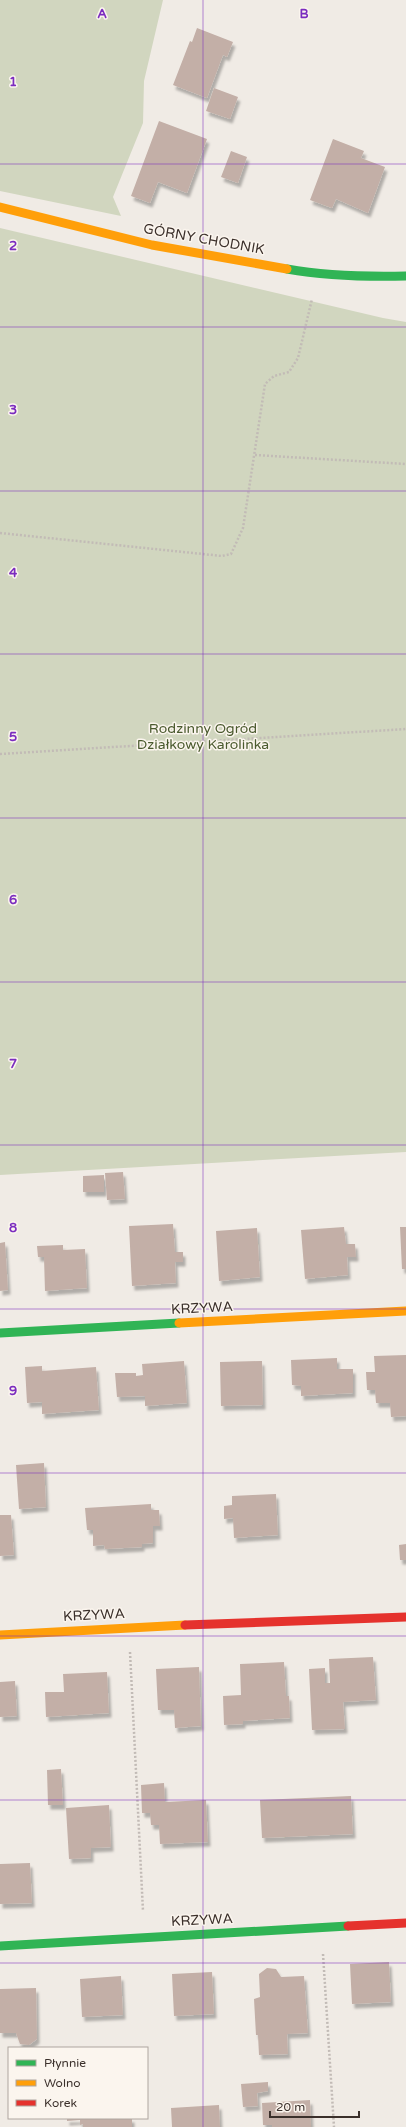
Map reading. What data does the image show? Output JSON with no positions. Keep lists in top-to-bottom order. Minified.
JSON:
{"streets":{"street":["GÓRNY CHODNIK","KRZYWA"]},"parks":["Rodzinny Ogród Działkowy Karolinka"],"legend":["Płynnie","Wolno","Korek"],"scale_bar":"20 m","grid":{"columns":["A","B"],"rows":["1","2","3","4","5","6","7","8","9"]}}
